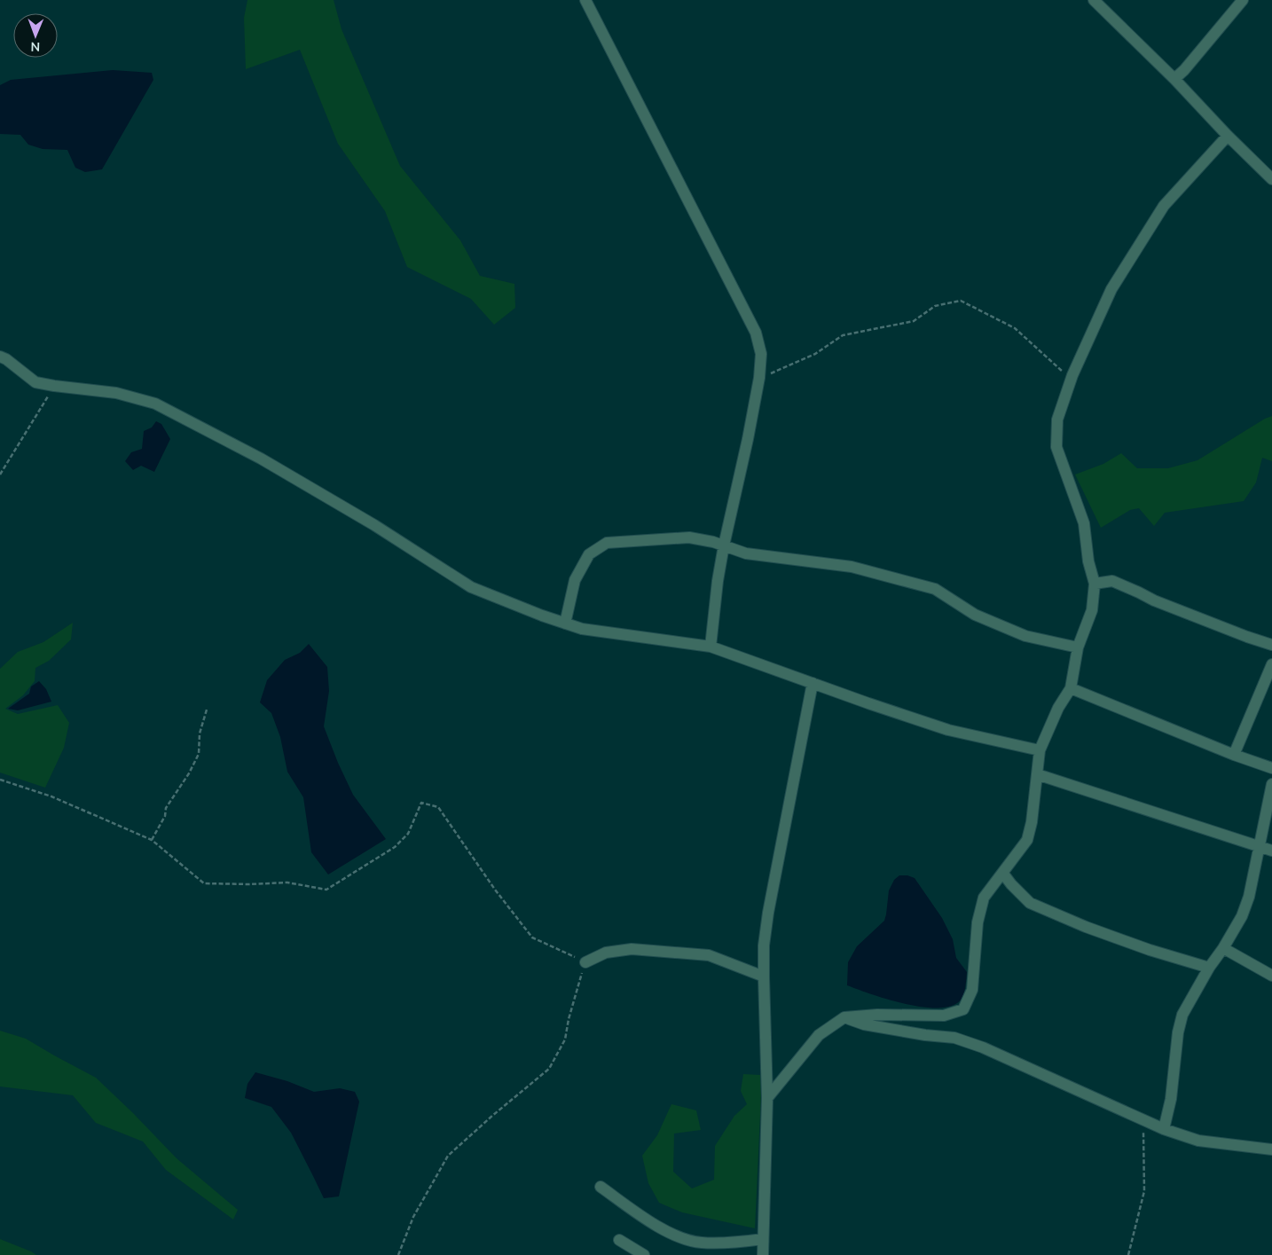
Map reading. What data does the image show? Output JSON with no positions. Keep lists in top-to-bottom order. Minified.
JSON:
{"north":"bottom"}
